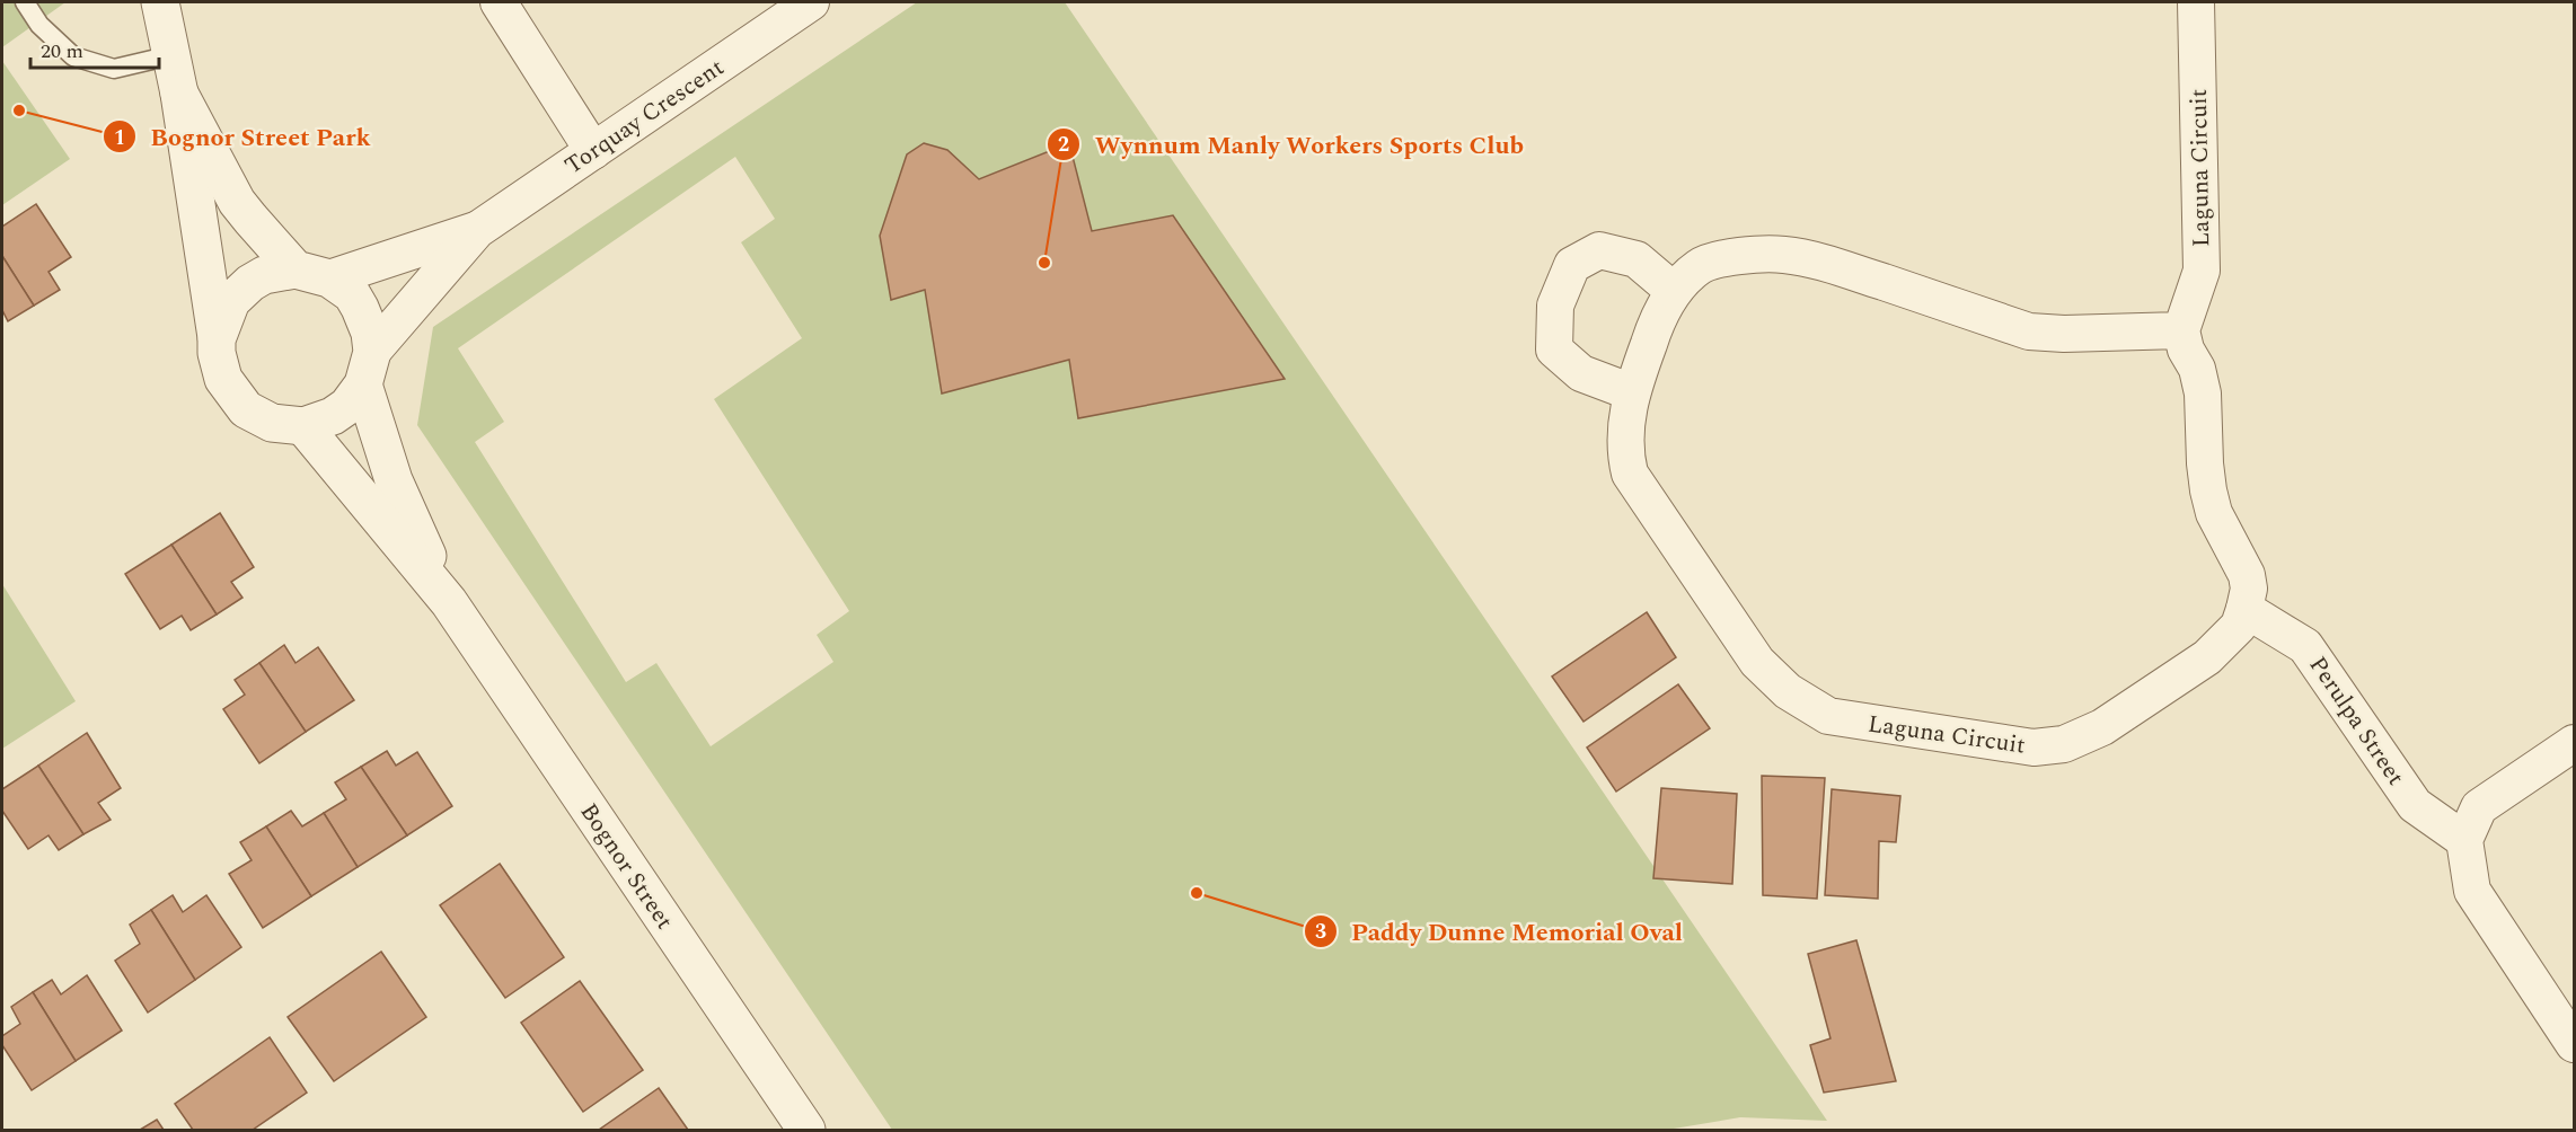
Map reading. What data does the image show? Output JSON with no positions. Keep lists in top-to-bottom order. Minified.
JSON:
{"streets":{"street":["Torquay Crescent","Laguna Circuit","Perulpa Street","Bognor Street"]},"crossings":[["Torquay Crescent","Bognor Street"],["Laguna Circuit","Perulpa Street"]],"places":["Bognor Street Park","Wynnum Manly Workers Sports Club","Paddy Dunne Memorial Oval"],"scale_bar":"20 m"}
